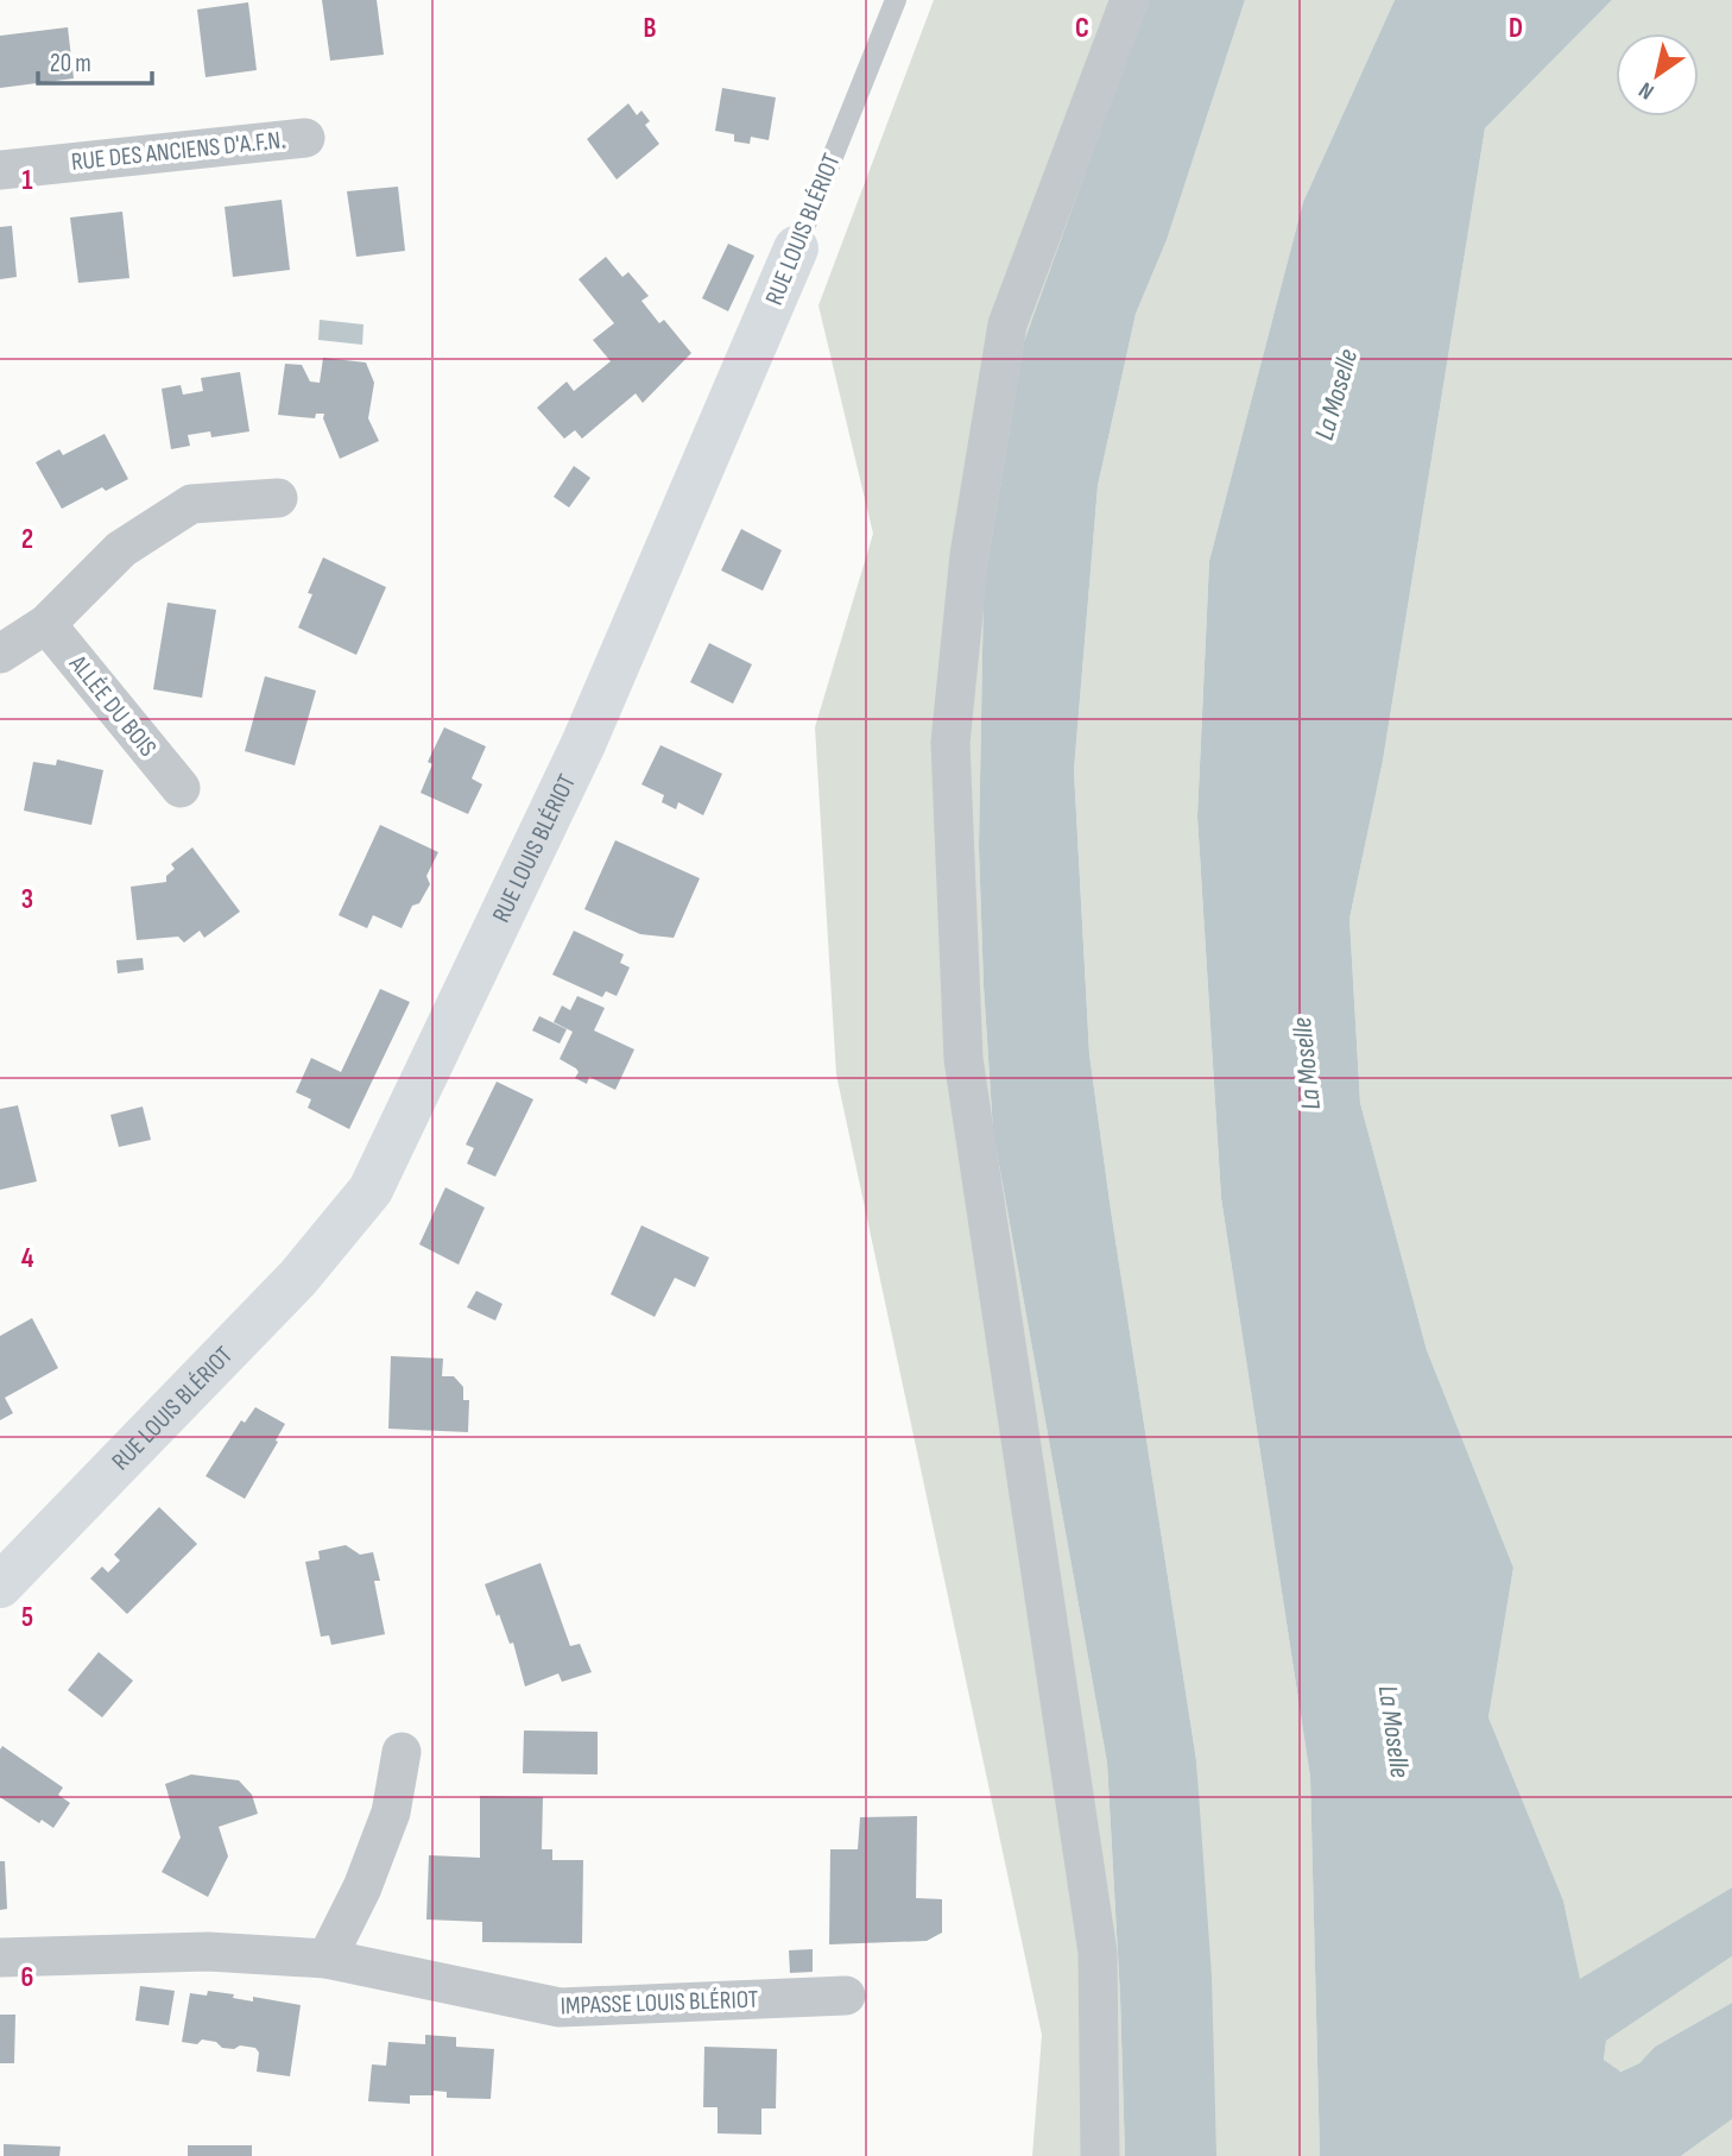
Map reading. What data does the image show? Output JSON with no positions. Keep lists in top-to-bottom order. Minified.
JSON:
{"streets":{"street":["RUE DES ANCIENS D'A.F.N.","RUE LOUIS BLÉRIOT","ALLÉE DU BOIS","IMPASSE LOUIS BLÉRIOT"]},"water":["La Moselle"],"scale_bar":"20 m","north":"bottom left","grid":{"columns":["B","C","D"],"rows":["1","2","3","4","5","6"]}}
